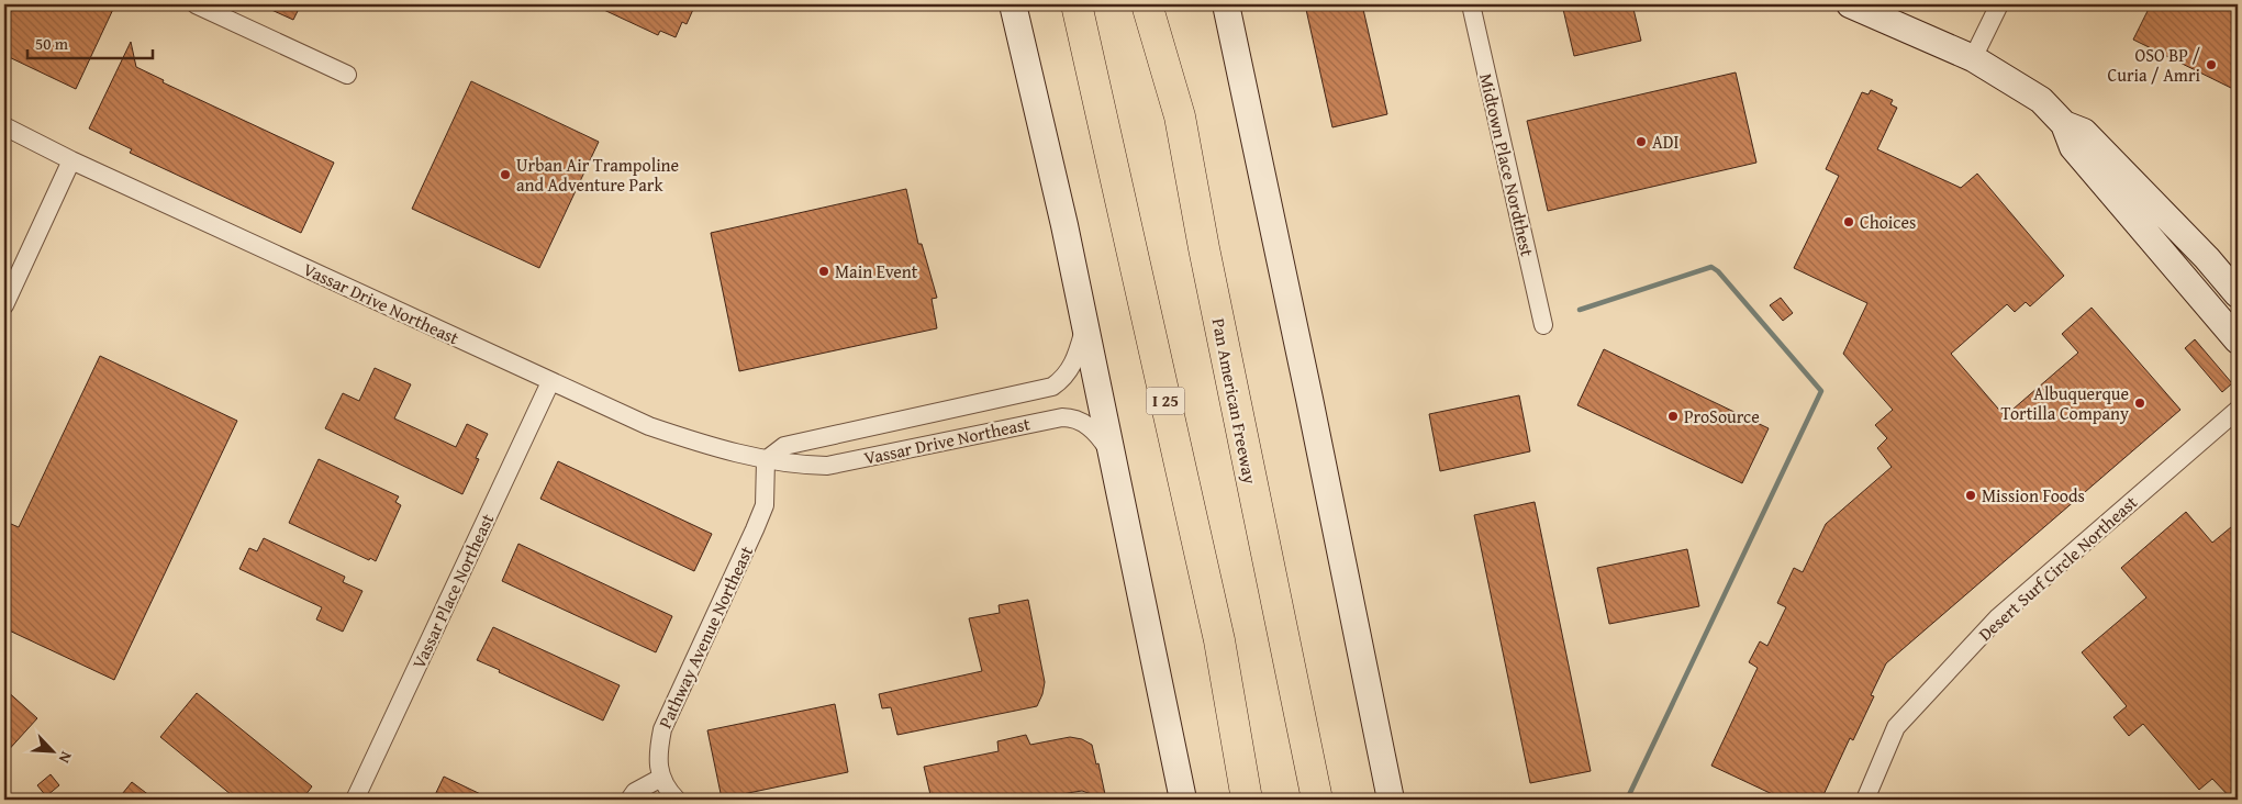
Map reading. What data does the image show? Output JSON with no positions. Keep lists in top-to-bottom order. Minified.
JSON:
{"streets":{"highway":["I 25","Pan American Freeway"],"street":["Midtown Place Nordthest","Vassar Drive Northeast","Desert Surf Circle Northeast","Vassar Place Northeast","Pathway Avenue Northeast"]},"crossings":[["Vassar Drive Northeast","Vassar Place Northeast"],["Vassar Drive Northeast","Pathway Avenue Northeast"]],"places":["OSO BP / Curia / Amri","ADI","Urban Air Trampoline and Adventure Park","Choices","Main Event","Albuquerque Tortilla Company","ProSource","Mission Foods"],"scale_bar":"50 m","north":"bottom right"}
